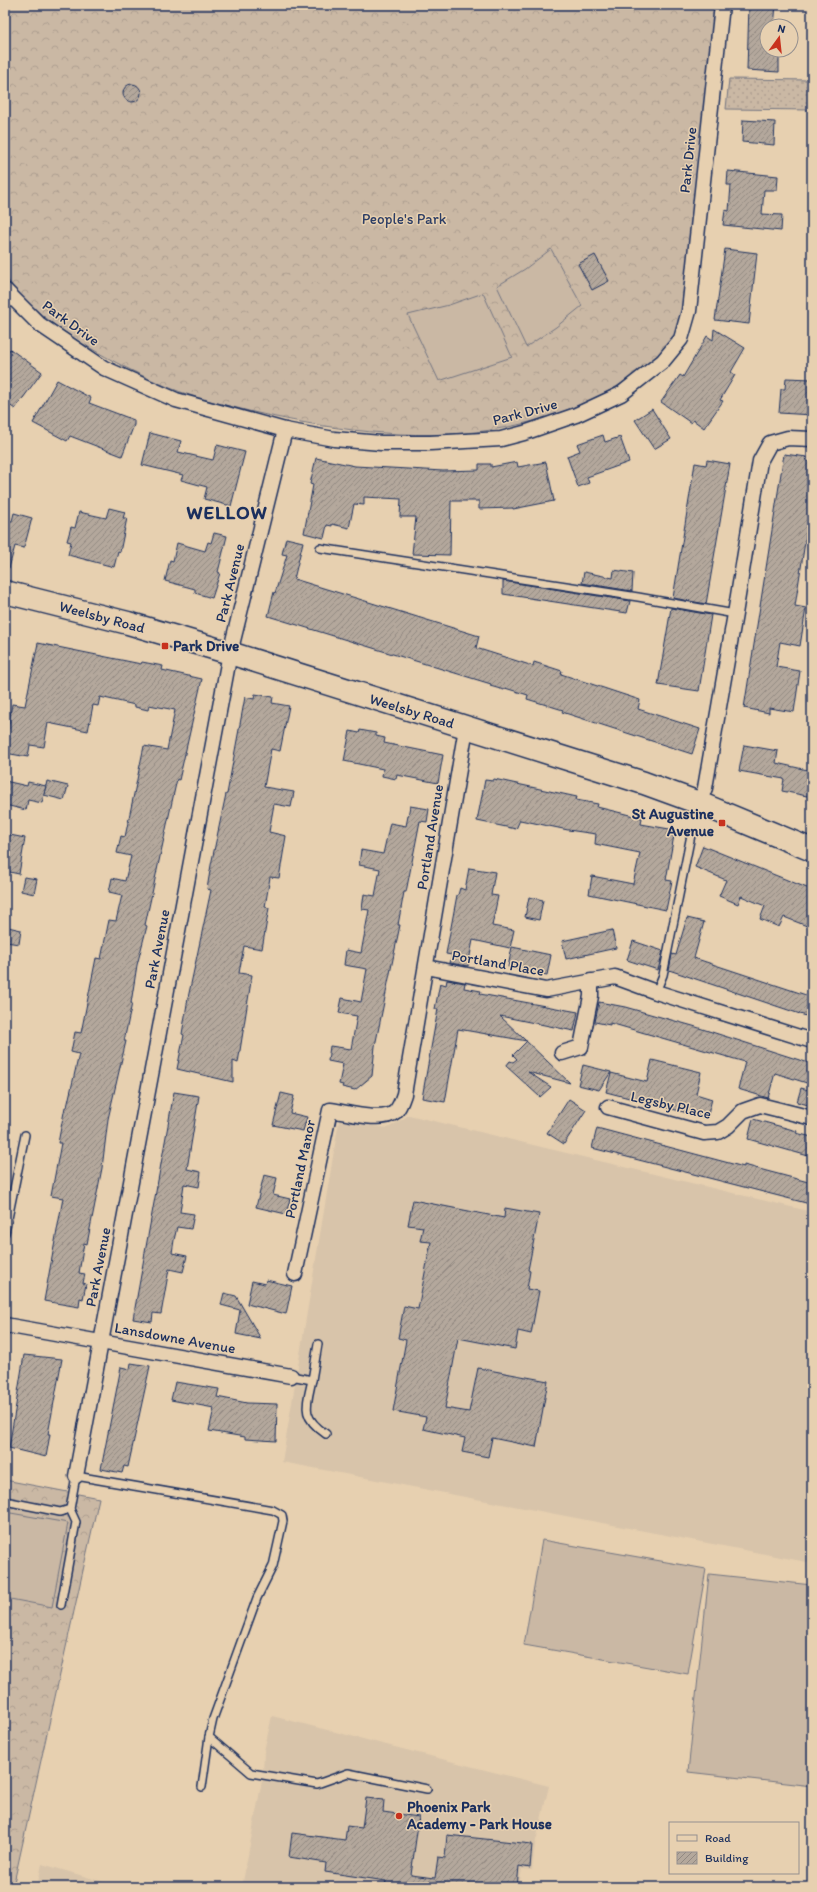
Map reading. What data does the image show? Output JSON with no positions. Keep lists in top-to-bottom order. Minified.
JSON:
{"streets":{"highway":["Weelsby Road"],"street":["Park Drive","Park Avenue","Portland Avenue","Portland Place","Legsby Place","Portland Manor","Lansdowne Avenue"]},"crossings":[["Park Drive","Park Avenue"],["Park Avenue","Weelsby Road"],["Park Avenue","Lansdowne Avenue"],["Weelsby Road","Portland Avenue"],["Portland Avenue","Portland Place"],["Portland Avenue","Portland Manor"]],"districts":["WELLOW"],"parks":["People's Park"],"places":{"transit":["Park Drive","St Augustine Avenue"],"other":["Phoenix Park Academy - Park House"]},"legend":["Road","Building"],"north":"top"}
